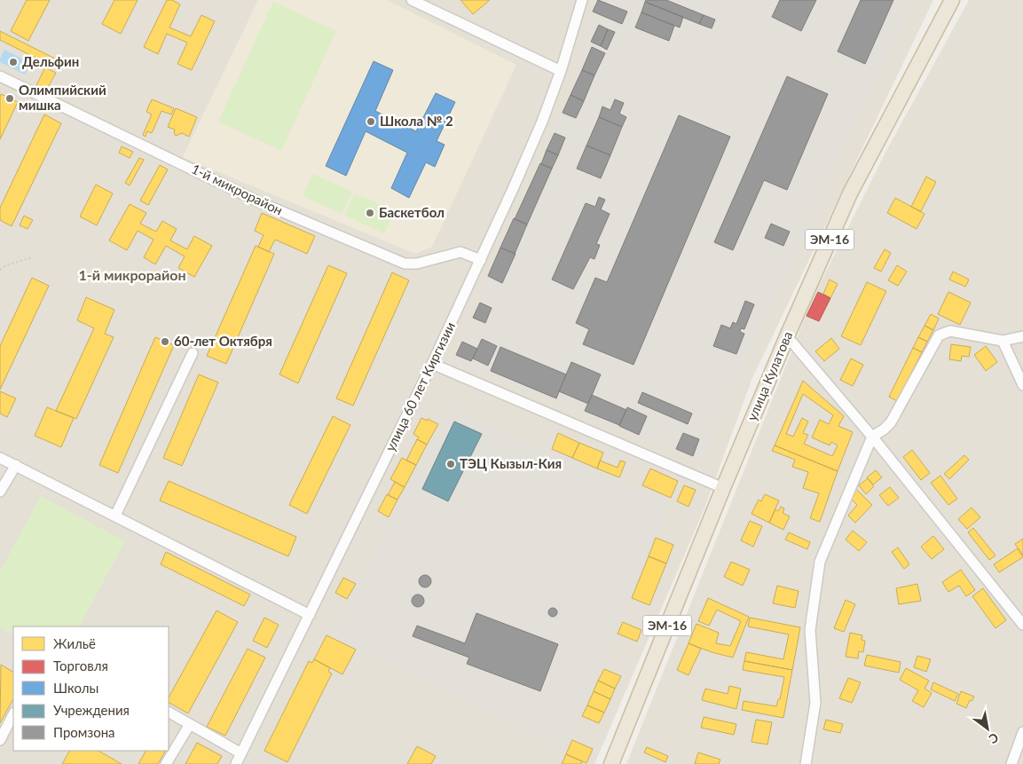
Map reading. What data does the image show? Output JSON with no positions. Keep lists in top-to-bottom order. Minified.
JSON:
{"streets":{"highway":["ЭМ-16","улица Кулатова"],"street":["1-й микрорайон","улица 60 лет Киргизии"]},"crossings":[["1-й микрорайон","улица 60 лет Киргизии"]],"districts":["1-й микрорайон"],"places":["Дельфин","Олимпийский мишка","Школа № 2","Баскетбол","60-лет Октября","ТЭЦ Кызыл-Кия"],"legend":["Жильё","Торговля","Школы","Учреждения","Промзона"],"north":"bottom right"}
